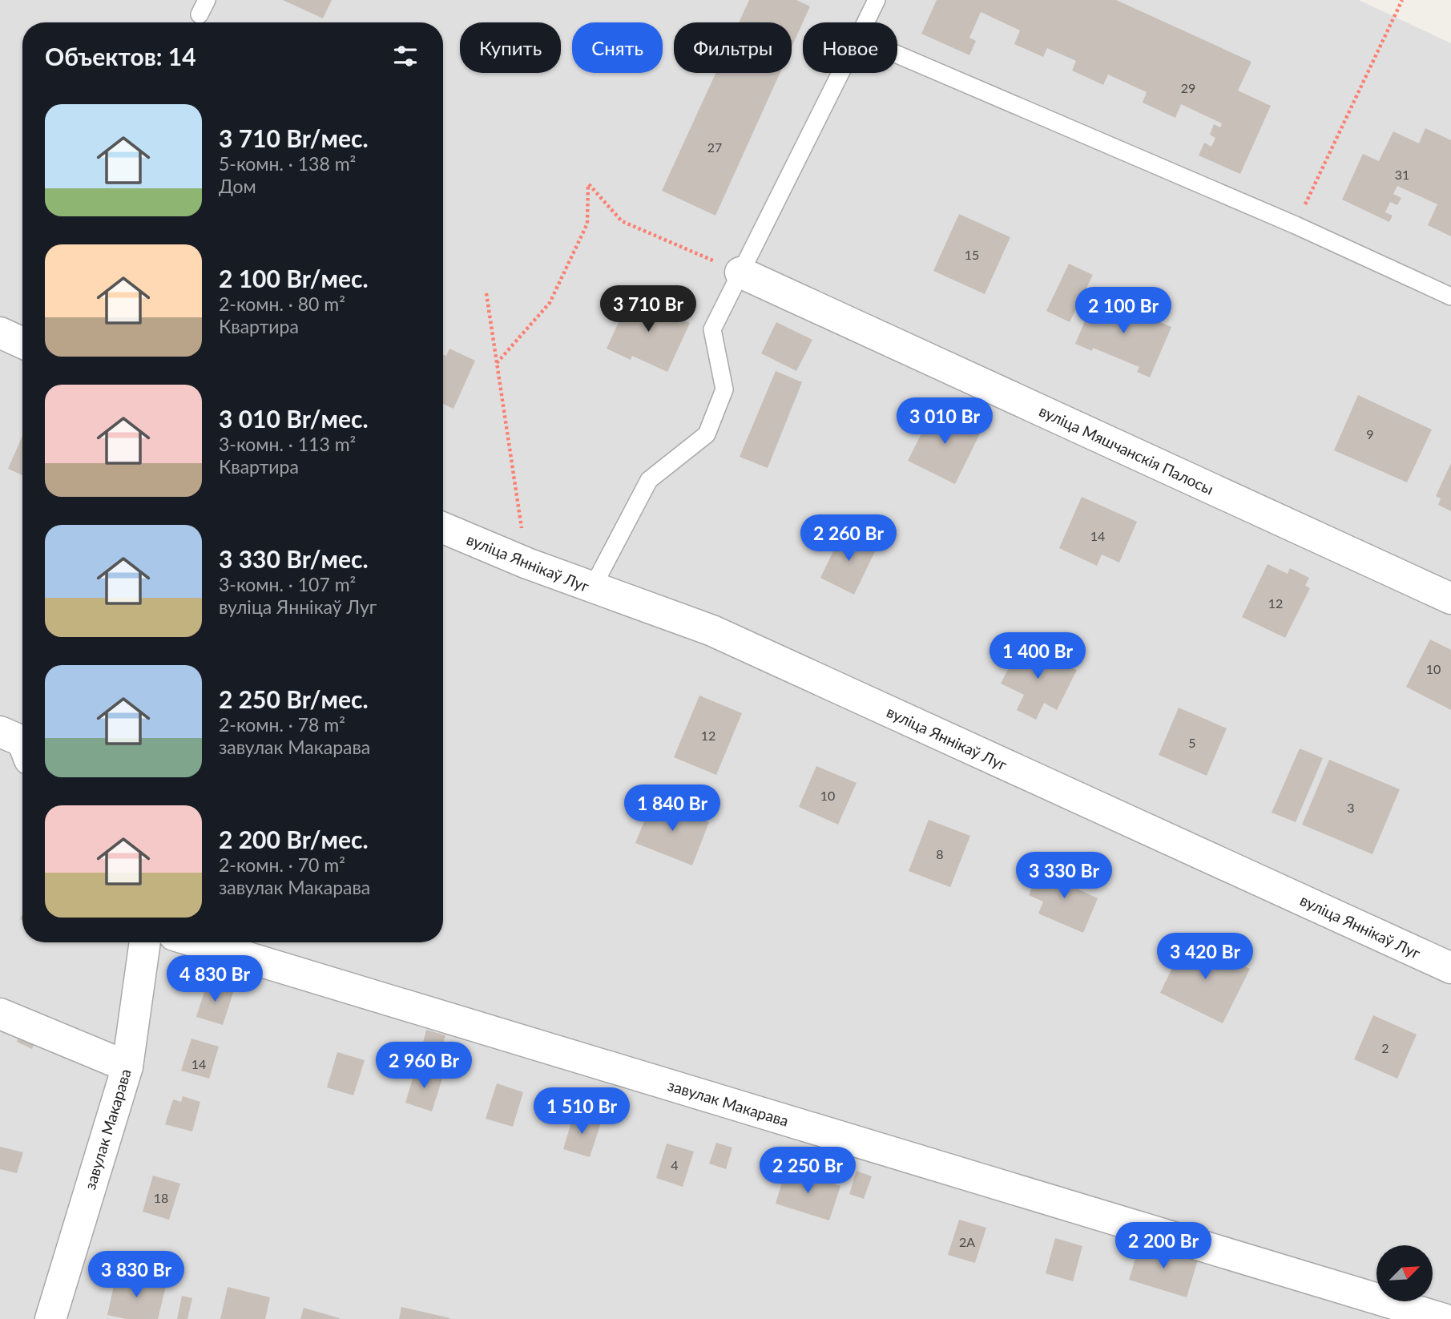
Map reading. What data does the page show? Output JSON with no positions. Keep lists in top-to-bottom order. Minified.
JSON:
{"streets":{"street":["вуліца Мяшчанскія Палосы","вуліца Яннікаў Луг","завулак Макарава"]},"house_numbers":["29","27","31","15","9","14","12","10","12","5","10","3","8","2","14","4","18","2А"],"north":"top right","page":{"chip":["Купить","Снять","Фильтры","Новое"],"heading":"Объектов: 14","list":[{"name":"3 710 Br/мес.","note":"5-комн. · 138 m² · Дом"},{"name":"2 100 Br/мес.","note":"2-комн. · 80 m² · Квартира"},{"name":"3 010 Br/мес.","note":"3-комн. · 113 m² · Квартира"},{"name":"3 330 Br/мес.","note":"3-комн. · 107 m² · вуліца Яннікаў Луг"},{"name":"2 250 Br/мес.","note":"2-комн. · 78 m² · завулак Макарава"},{"name":"2 200 Br/мес.","note":"2-комн. · 70 m² · завулак Макарава"}],"price":["3 710 Br","2 100 Br","3 010 Br","2 260 Br","1 400 Br","1 840 Br","3 330 Br","3 420 Br","4 830 Br","2 960 Br","1 510 Br","2 250 Br","2 200 Br","3 830 Br"]}}
